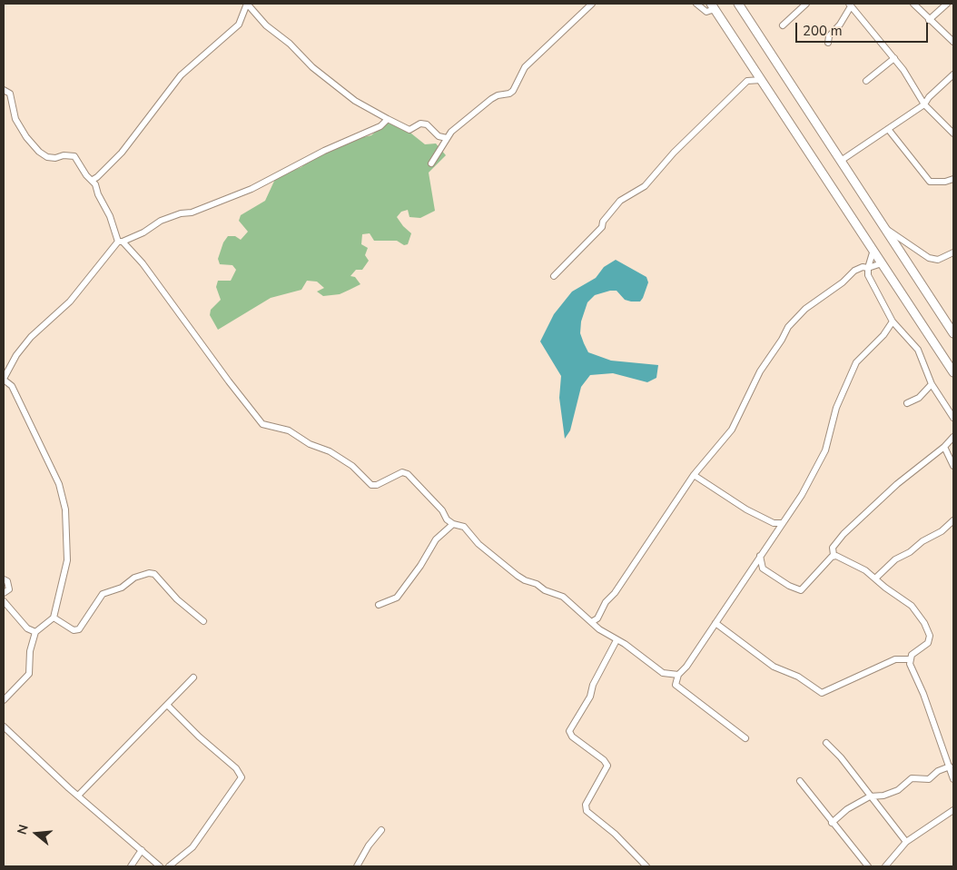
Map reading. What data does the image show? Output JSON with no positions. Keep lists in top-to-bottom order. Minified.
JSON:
{"scale_bar":"200 m","north":"left"}
